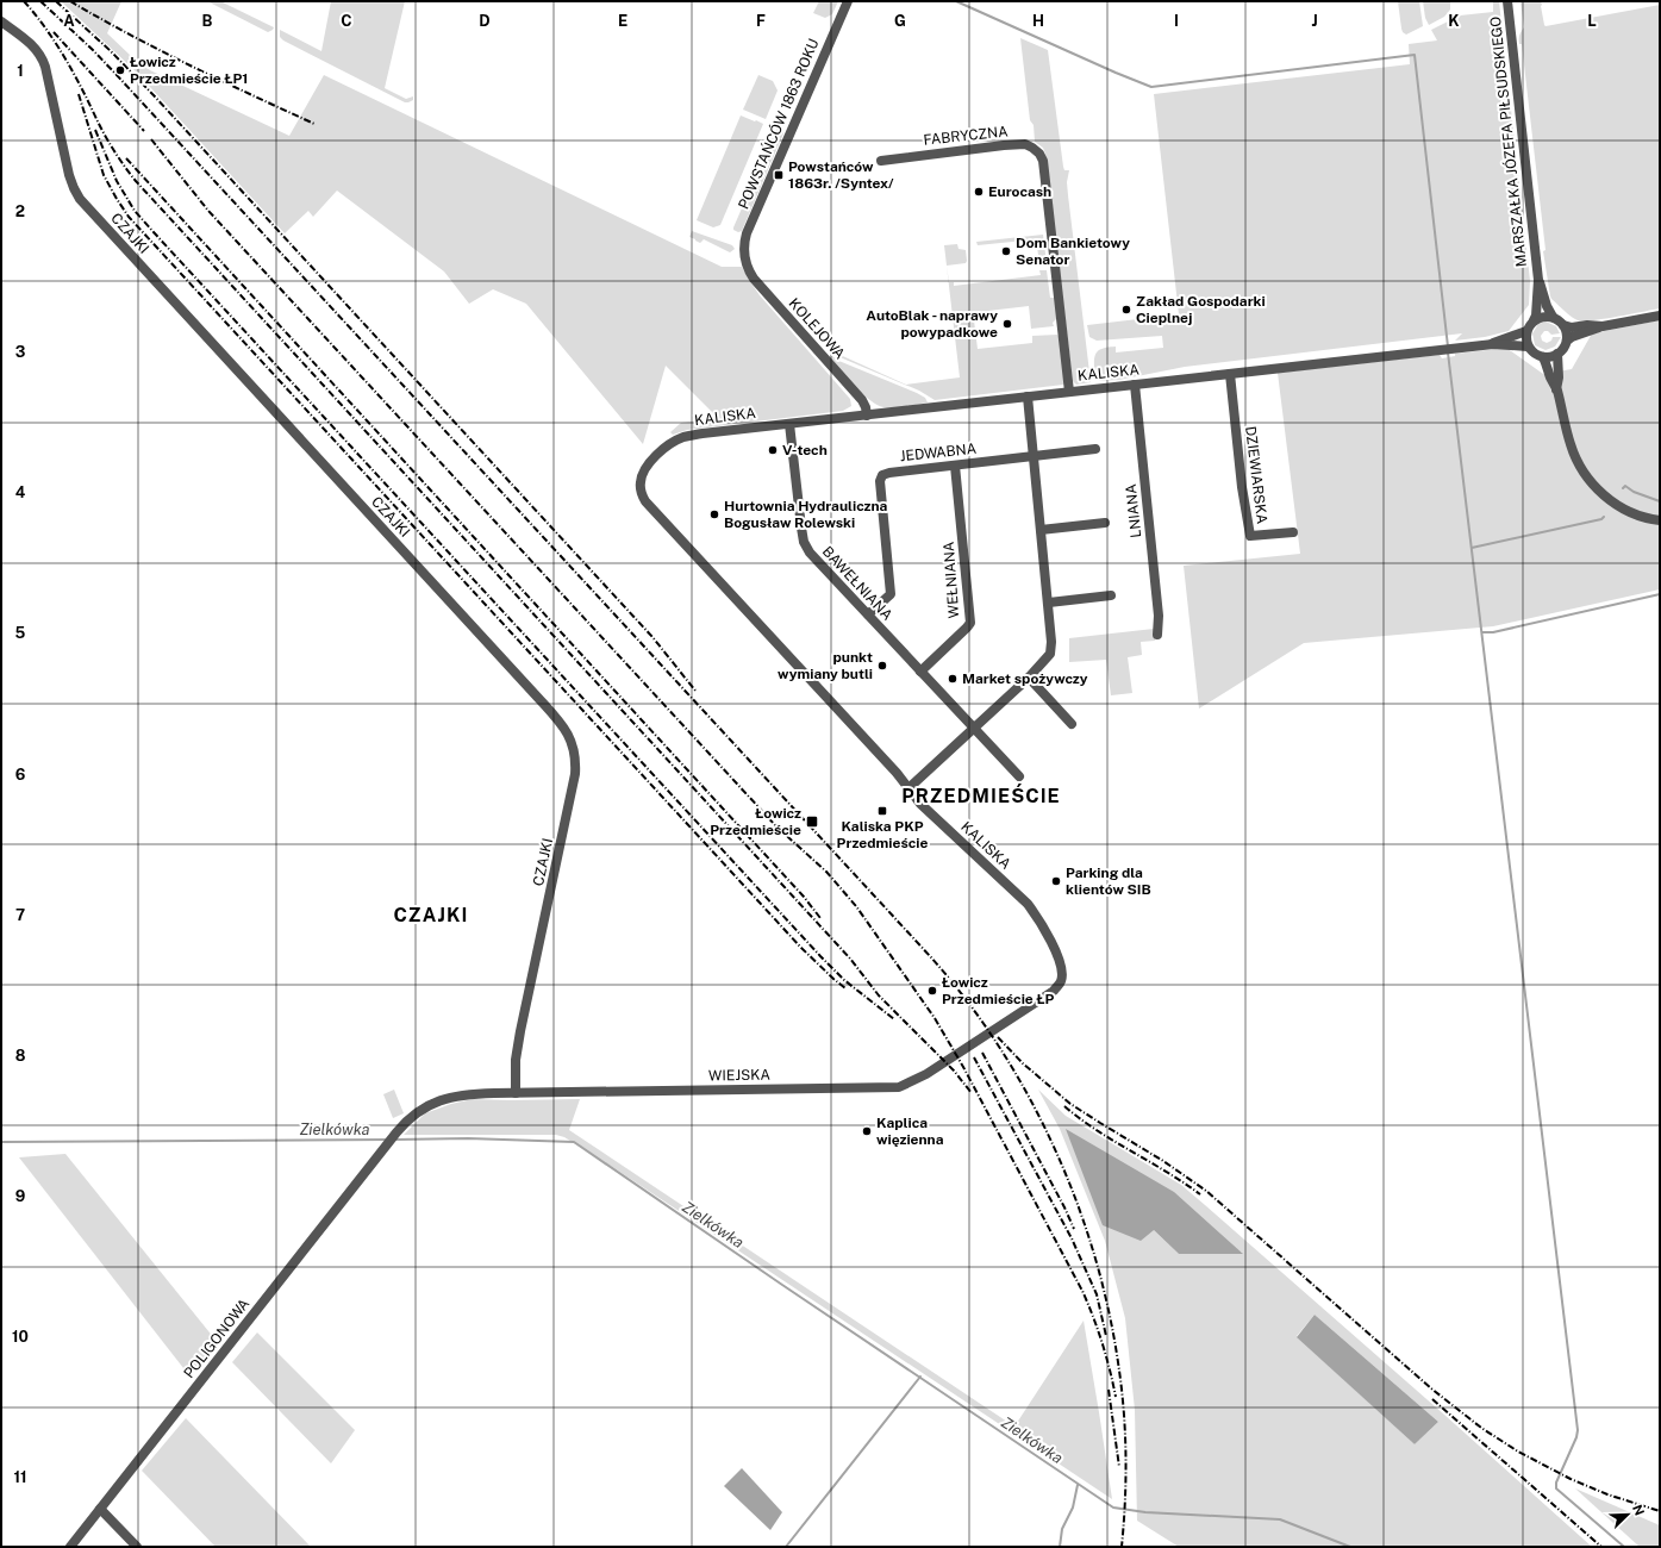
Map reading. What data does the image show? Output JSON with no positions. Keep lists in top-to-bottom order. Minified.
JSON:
{"streets":{"street":["POWSTAŃCÓW 1863 ROKU","FABRYCZNA","MARSZAŁKA JÓZEFA PIŁSUDSKIEGO","CZAJKI","KOLEJOWA","KALISKA","JEDWABNA","DZIEWIARSKA","LNIANA","WEŁNIANA","BAWEŁNIANA","WIEJSKA","POLIGONOWA"]},"crossings":[["POWSTAŃCÓW 1863 ROKU","KOLEJOWA"],["FABRYCZNA","KALISKA"],["MARSZAŁKA JÓZEFA PIŁSUDSKIEGO","KALISKA"],["CZAJKI","WIEJSKA"],["KOLEJOWA","KALISKA"],["KALISKA","DZIEWIARSKA"],["KALISKA","LNIANA"],["KALISKA","BAWEŁNIANA"],["KALISKA","WIEJSKA"],["JEDWABNA","WEŁNIANA"],["JEDWABNA","BAWEŁNIANA"],["WEŁNIANA","BAWEŁNIANA"],["WIEJSKA","POLIGONOWA"]],"districts":["PRZEDMIEŚCIE","CZAJKI"],"water":["Zielkówka"],"places":{"other":["Łowicz Przedmieście ŁP1","Eurocash","Dom Bankietowy Senator","Zakład Gospodarki Cieplnej","AutoBlak - naprawy powypadkowe","V-tech","Hurtownia Hydrauliczna Bogusław Rolewski","punkt wymiany butli","Market spożywczy","Parking dla klientów SIB","Łowicz Przedmieście ŁP","Kaplica więzienna"],"transit":["Powstańców 1863r. /Syntex/","Kaliska PKP Przedmieście","Łowicz Przedmieście"]},"north":"top right","grid":{"columns":["A","B","C","D","E","F","G","H","I","J","K","L"],"rows":["1","2","3","4","5","6","7","8","9","10","11"]}}
